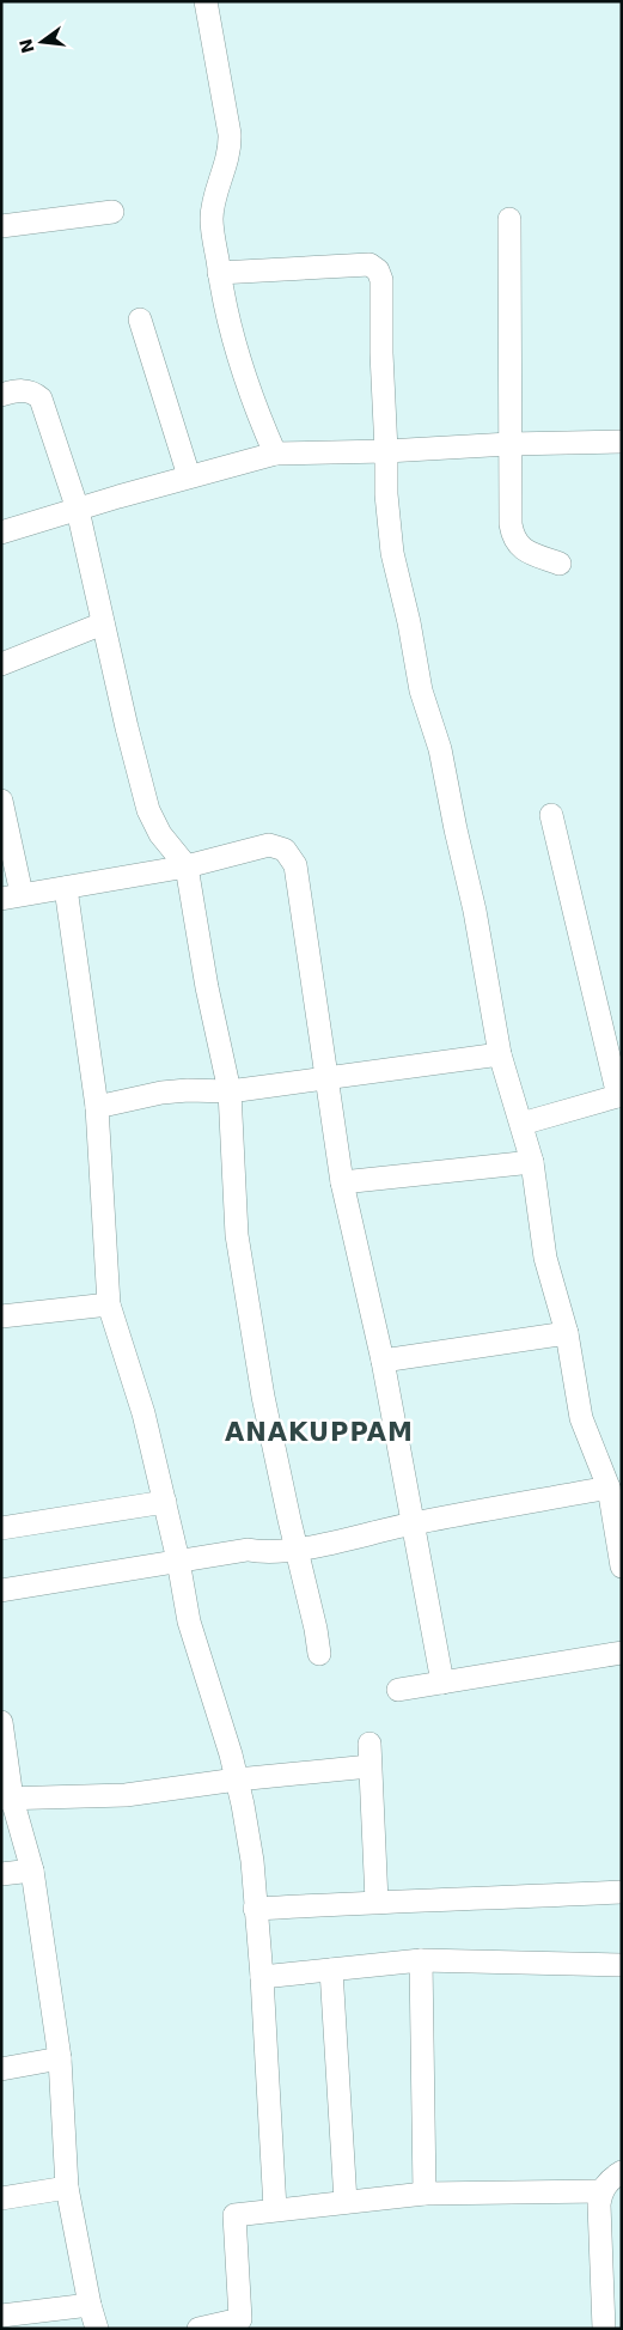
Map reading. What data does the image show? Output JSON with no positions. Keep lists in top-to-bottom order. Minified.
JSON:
{"districts":["ANAKUPPAM"],"north":"left"}
